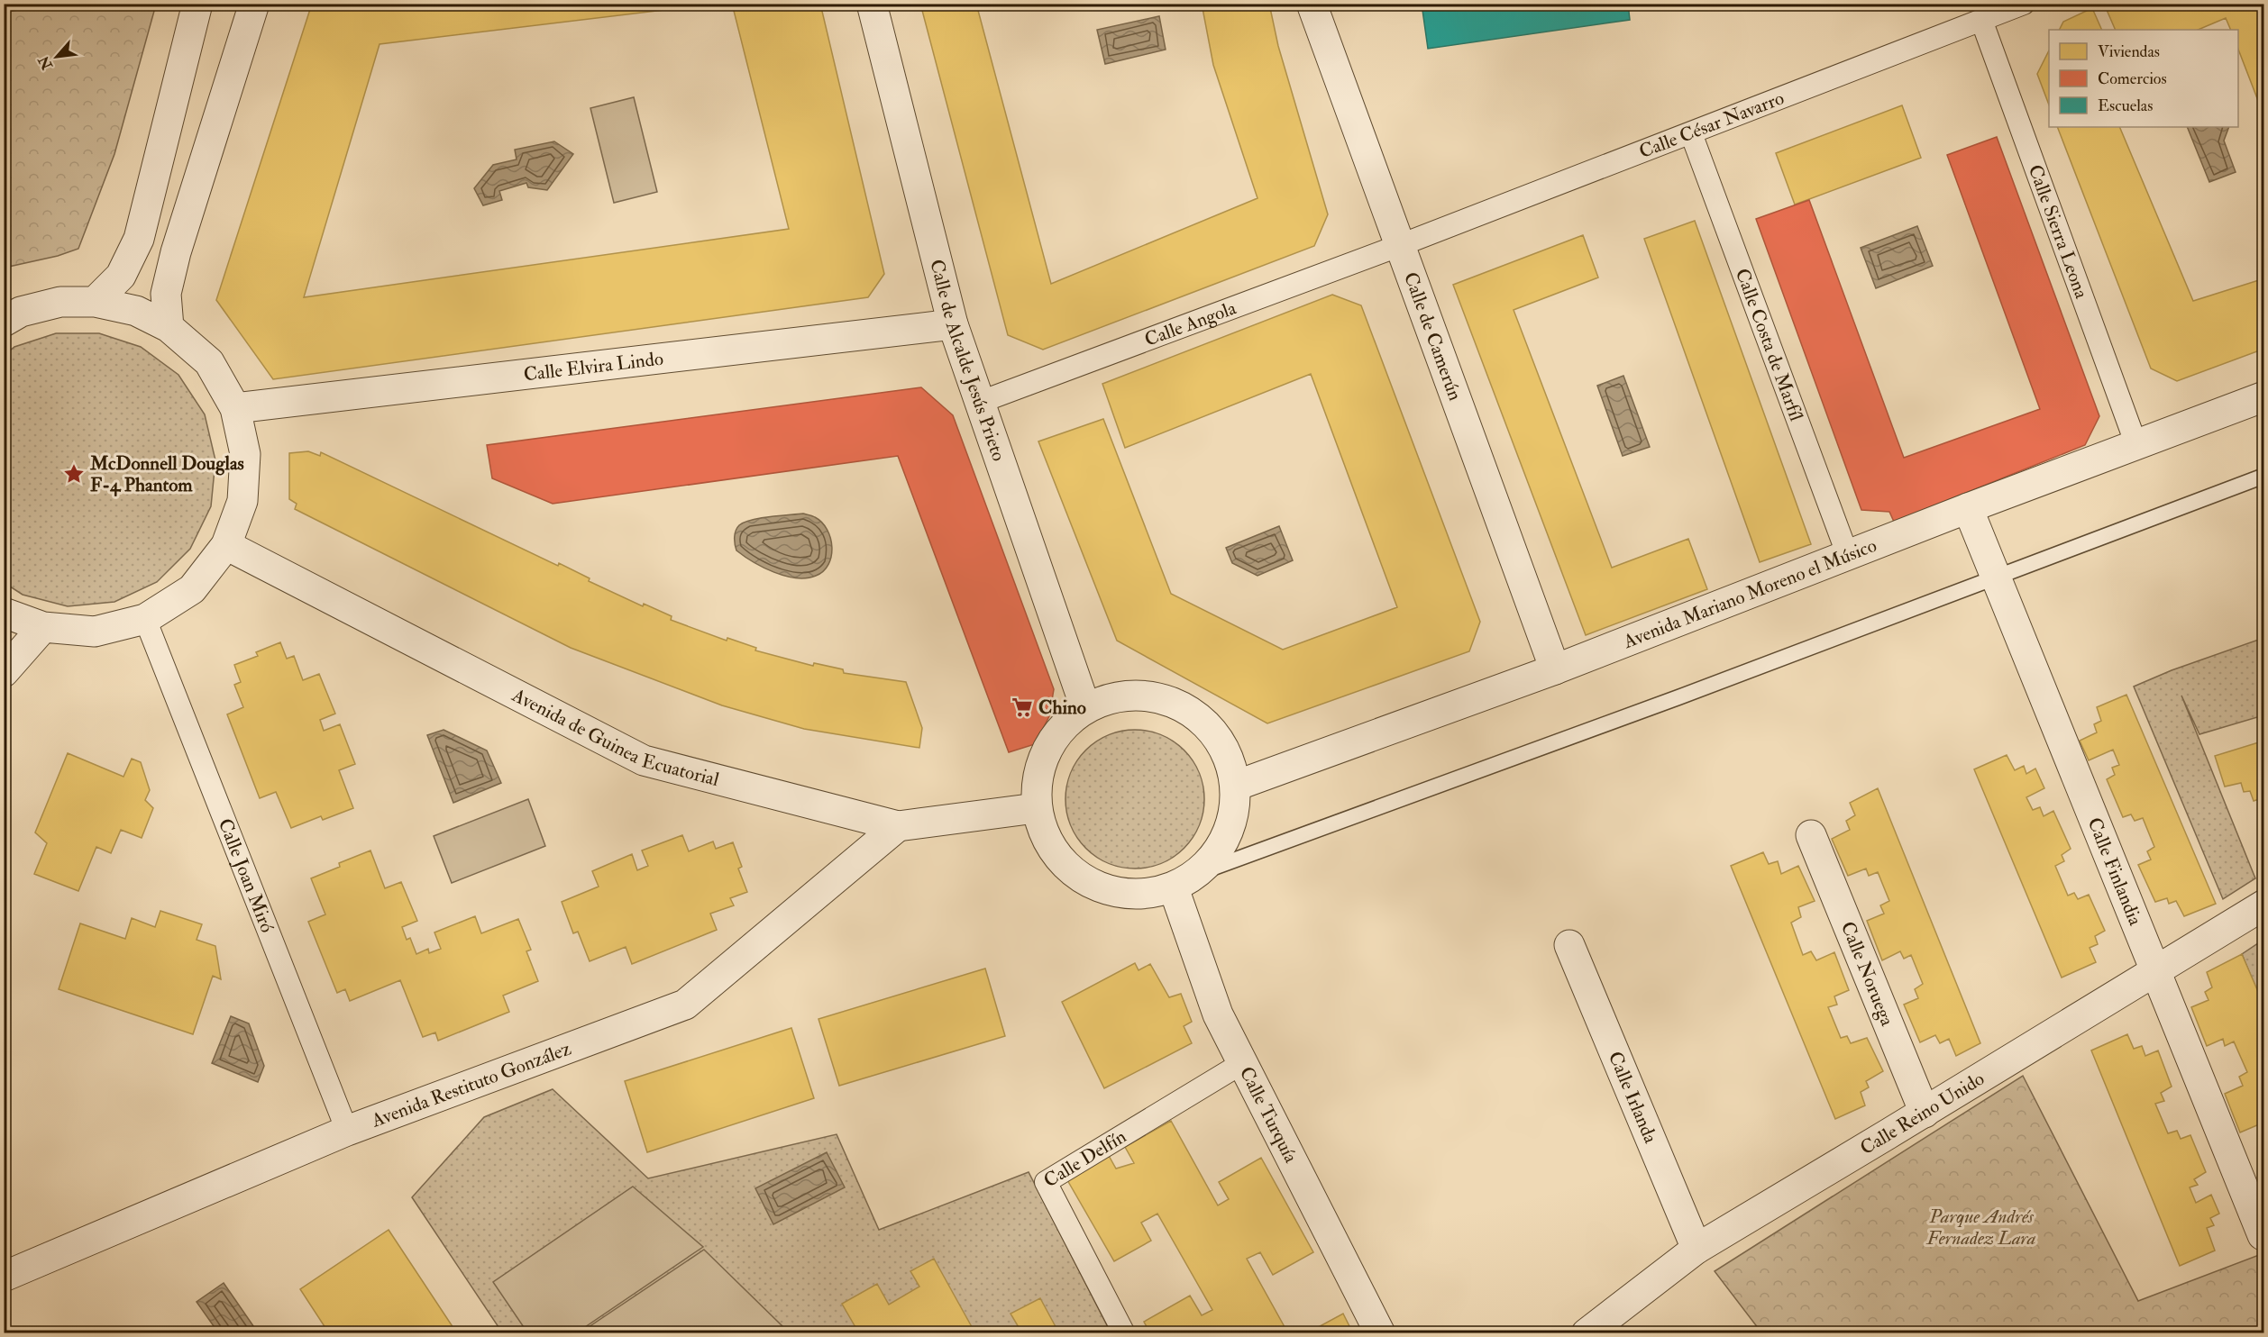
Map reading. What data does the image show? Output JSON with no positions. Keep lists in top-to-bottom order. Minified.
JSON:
{"streets":{"street":["Calle César Navarro","Calle Sierra Leona","Calle Angola","Calle de Camerún","Calle Costa de Marfíl","Calle de Alcalde Jesús Prieto","Calle Elvira Lindo","Avenida Mariano Moreno el Músico","Avenida de Guinea Ecuatorial","Calle Finlandia","Calle Joan Miró","Calle Noruega","Avenida Restituto González","Calle Irlanda","Calle Reino Unido","Calle Turquía","Calle Delfín"]},"crossings":[["Calle César Navarro","Calle Sierra Leona"],["Calle César Navarro","Calle Angola"],["Calle César Navarro","Calle de Camerún"],["Calle César Navarro","Calle Costa de Marfíl"],["Calle Sierra Leona","Avenida Mariano Moreno el Músico"],["Calle Angola","Calle de Camerún"],["Calle Angola","Calle de Alcalde Jesús Prieto"],["Calle de Camerún","Avenida Mariano Moreno el Músico"],["Calle Costa de Marfíl","Avenida Mariano Moreno el Músico"],["Calle de Alcalde Jesús Prieto","Calle Elvira Lindo"],["Avenida Mariano Moreno el Músico","Calle Finlandia"],["Avenida de Guinea Ecuatorial","Avenida Restituto González"],["Calle Finlandia","Calle Reino Unido"],["Calle Joan Miró","Avenida Restituto González"],["Calle Noruega","Calle Reino Unido"],["Calle Irlanda","Calle Reino Unido"],["Calle Turquía","Calle Delfín"]],"parks":["Parque Andrés Fernadez Lara"],"places":{"place":["McDonnell Douglas F-4 Phantom"],"supermarket":["Chino"]},"legend":["Viviendas","Comercios","Escuelas"],"north":"bottom left"}
